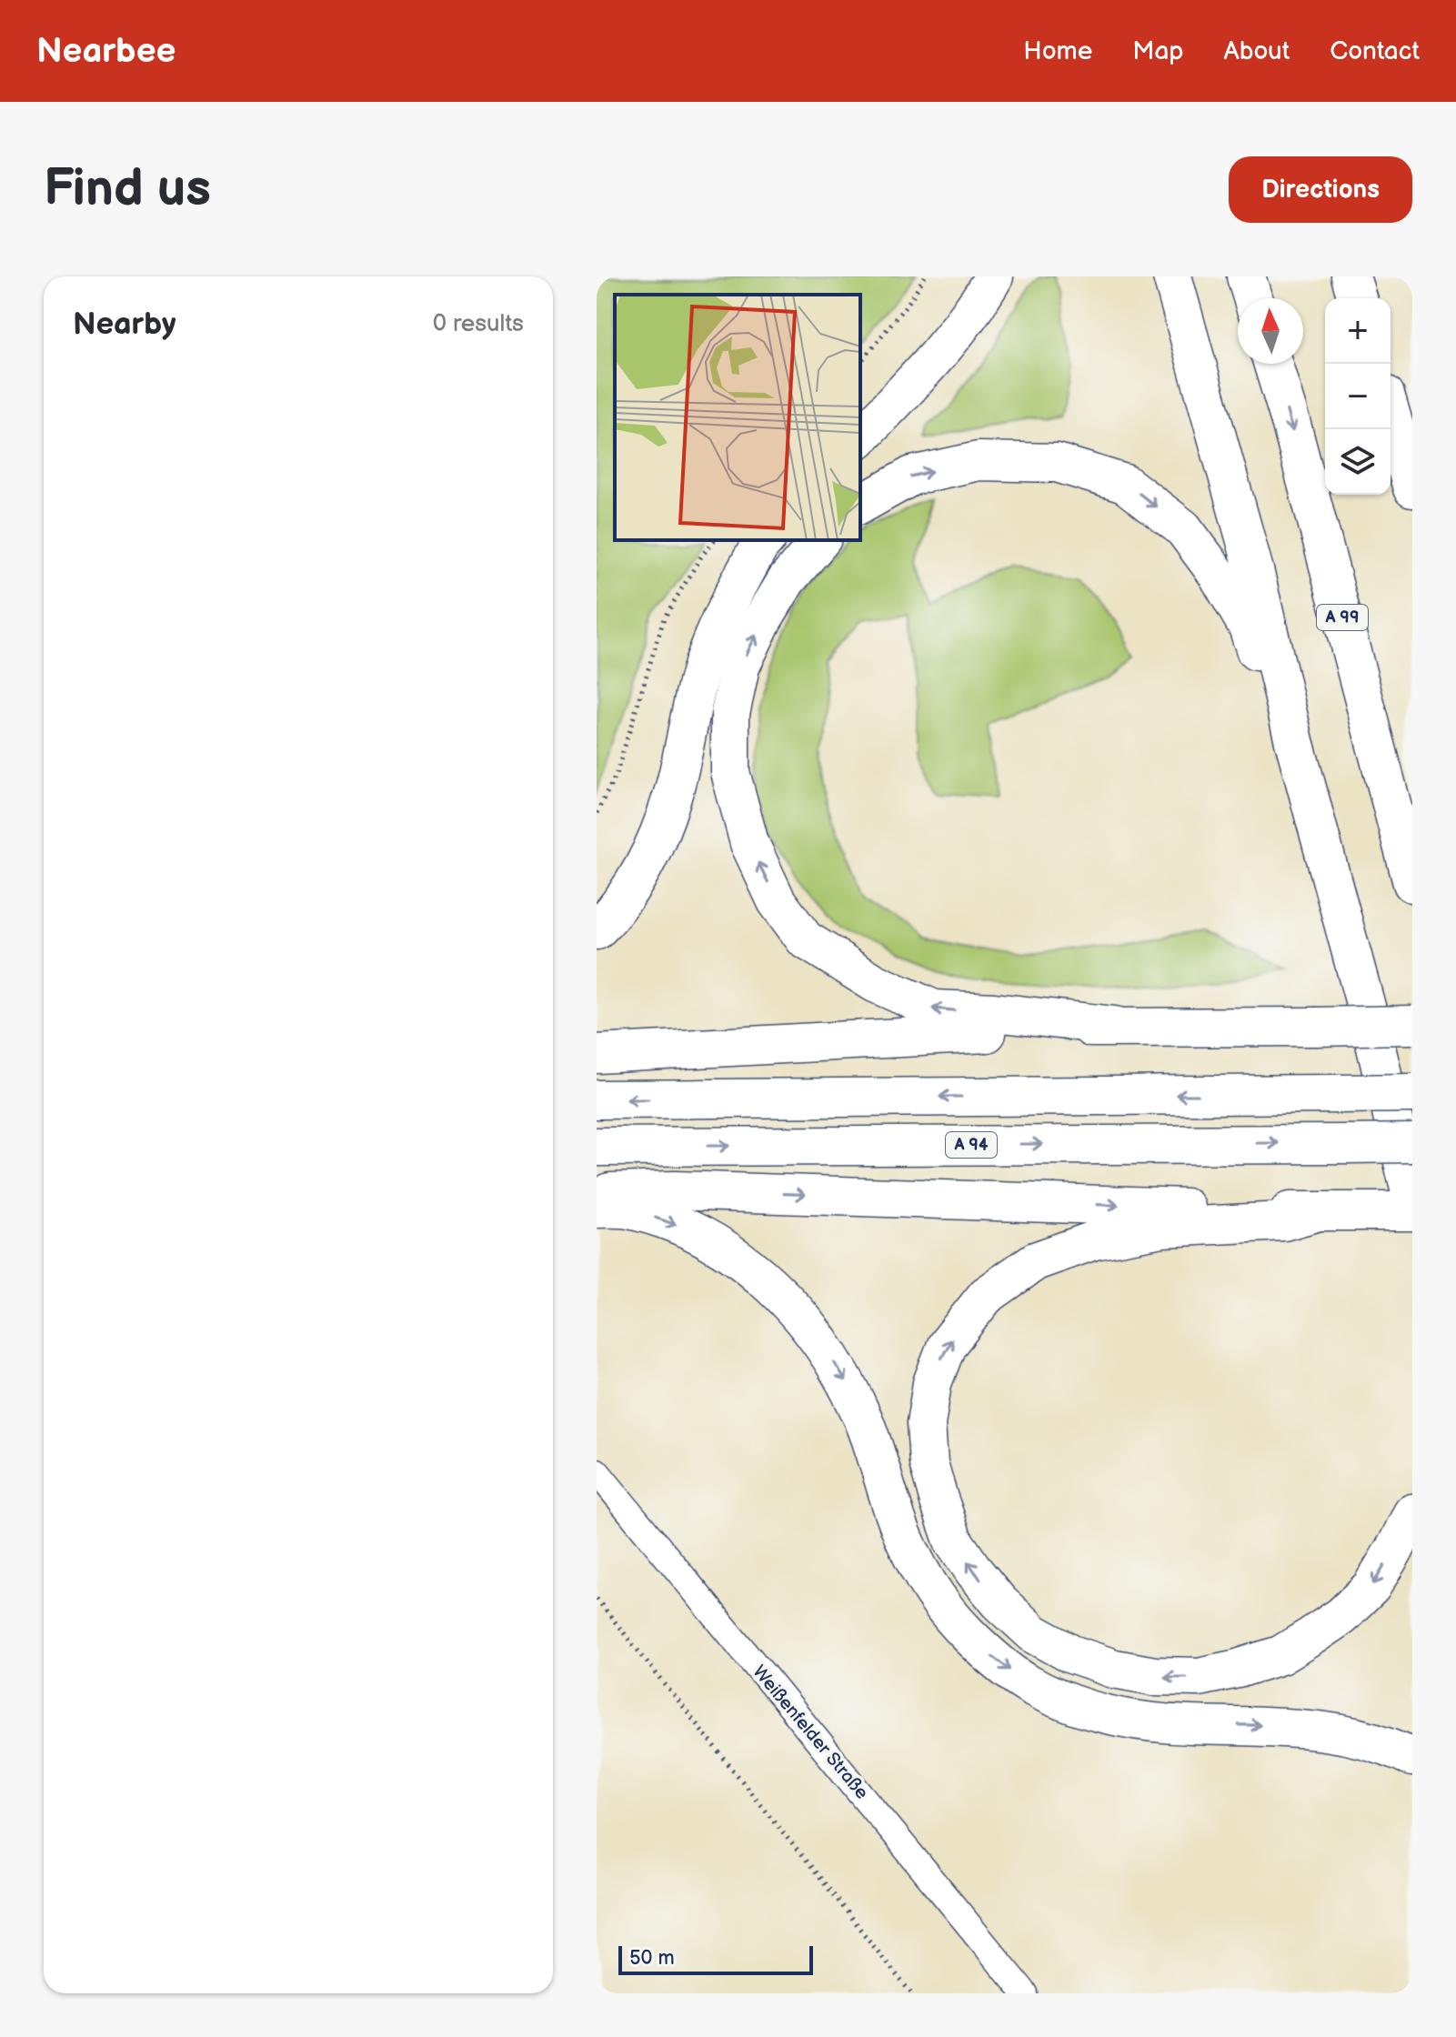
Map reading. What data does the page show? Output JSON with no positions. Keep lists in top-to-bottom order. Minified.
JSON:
{"streets":{"highway":["A 99","A 94"],"street":["Weißenfelder Straße"]},"scale_bar":"50 m","north":"top","page":{"header":"Nearbee","nav":["Home","Map","About","Contact"],"buttons":"Directions","title":"Find us","heading":["Nearby","0 results"],"map_buttons":["+","−"],"scale":"50 m"}}
